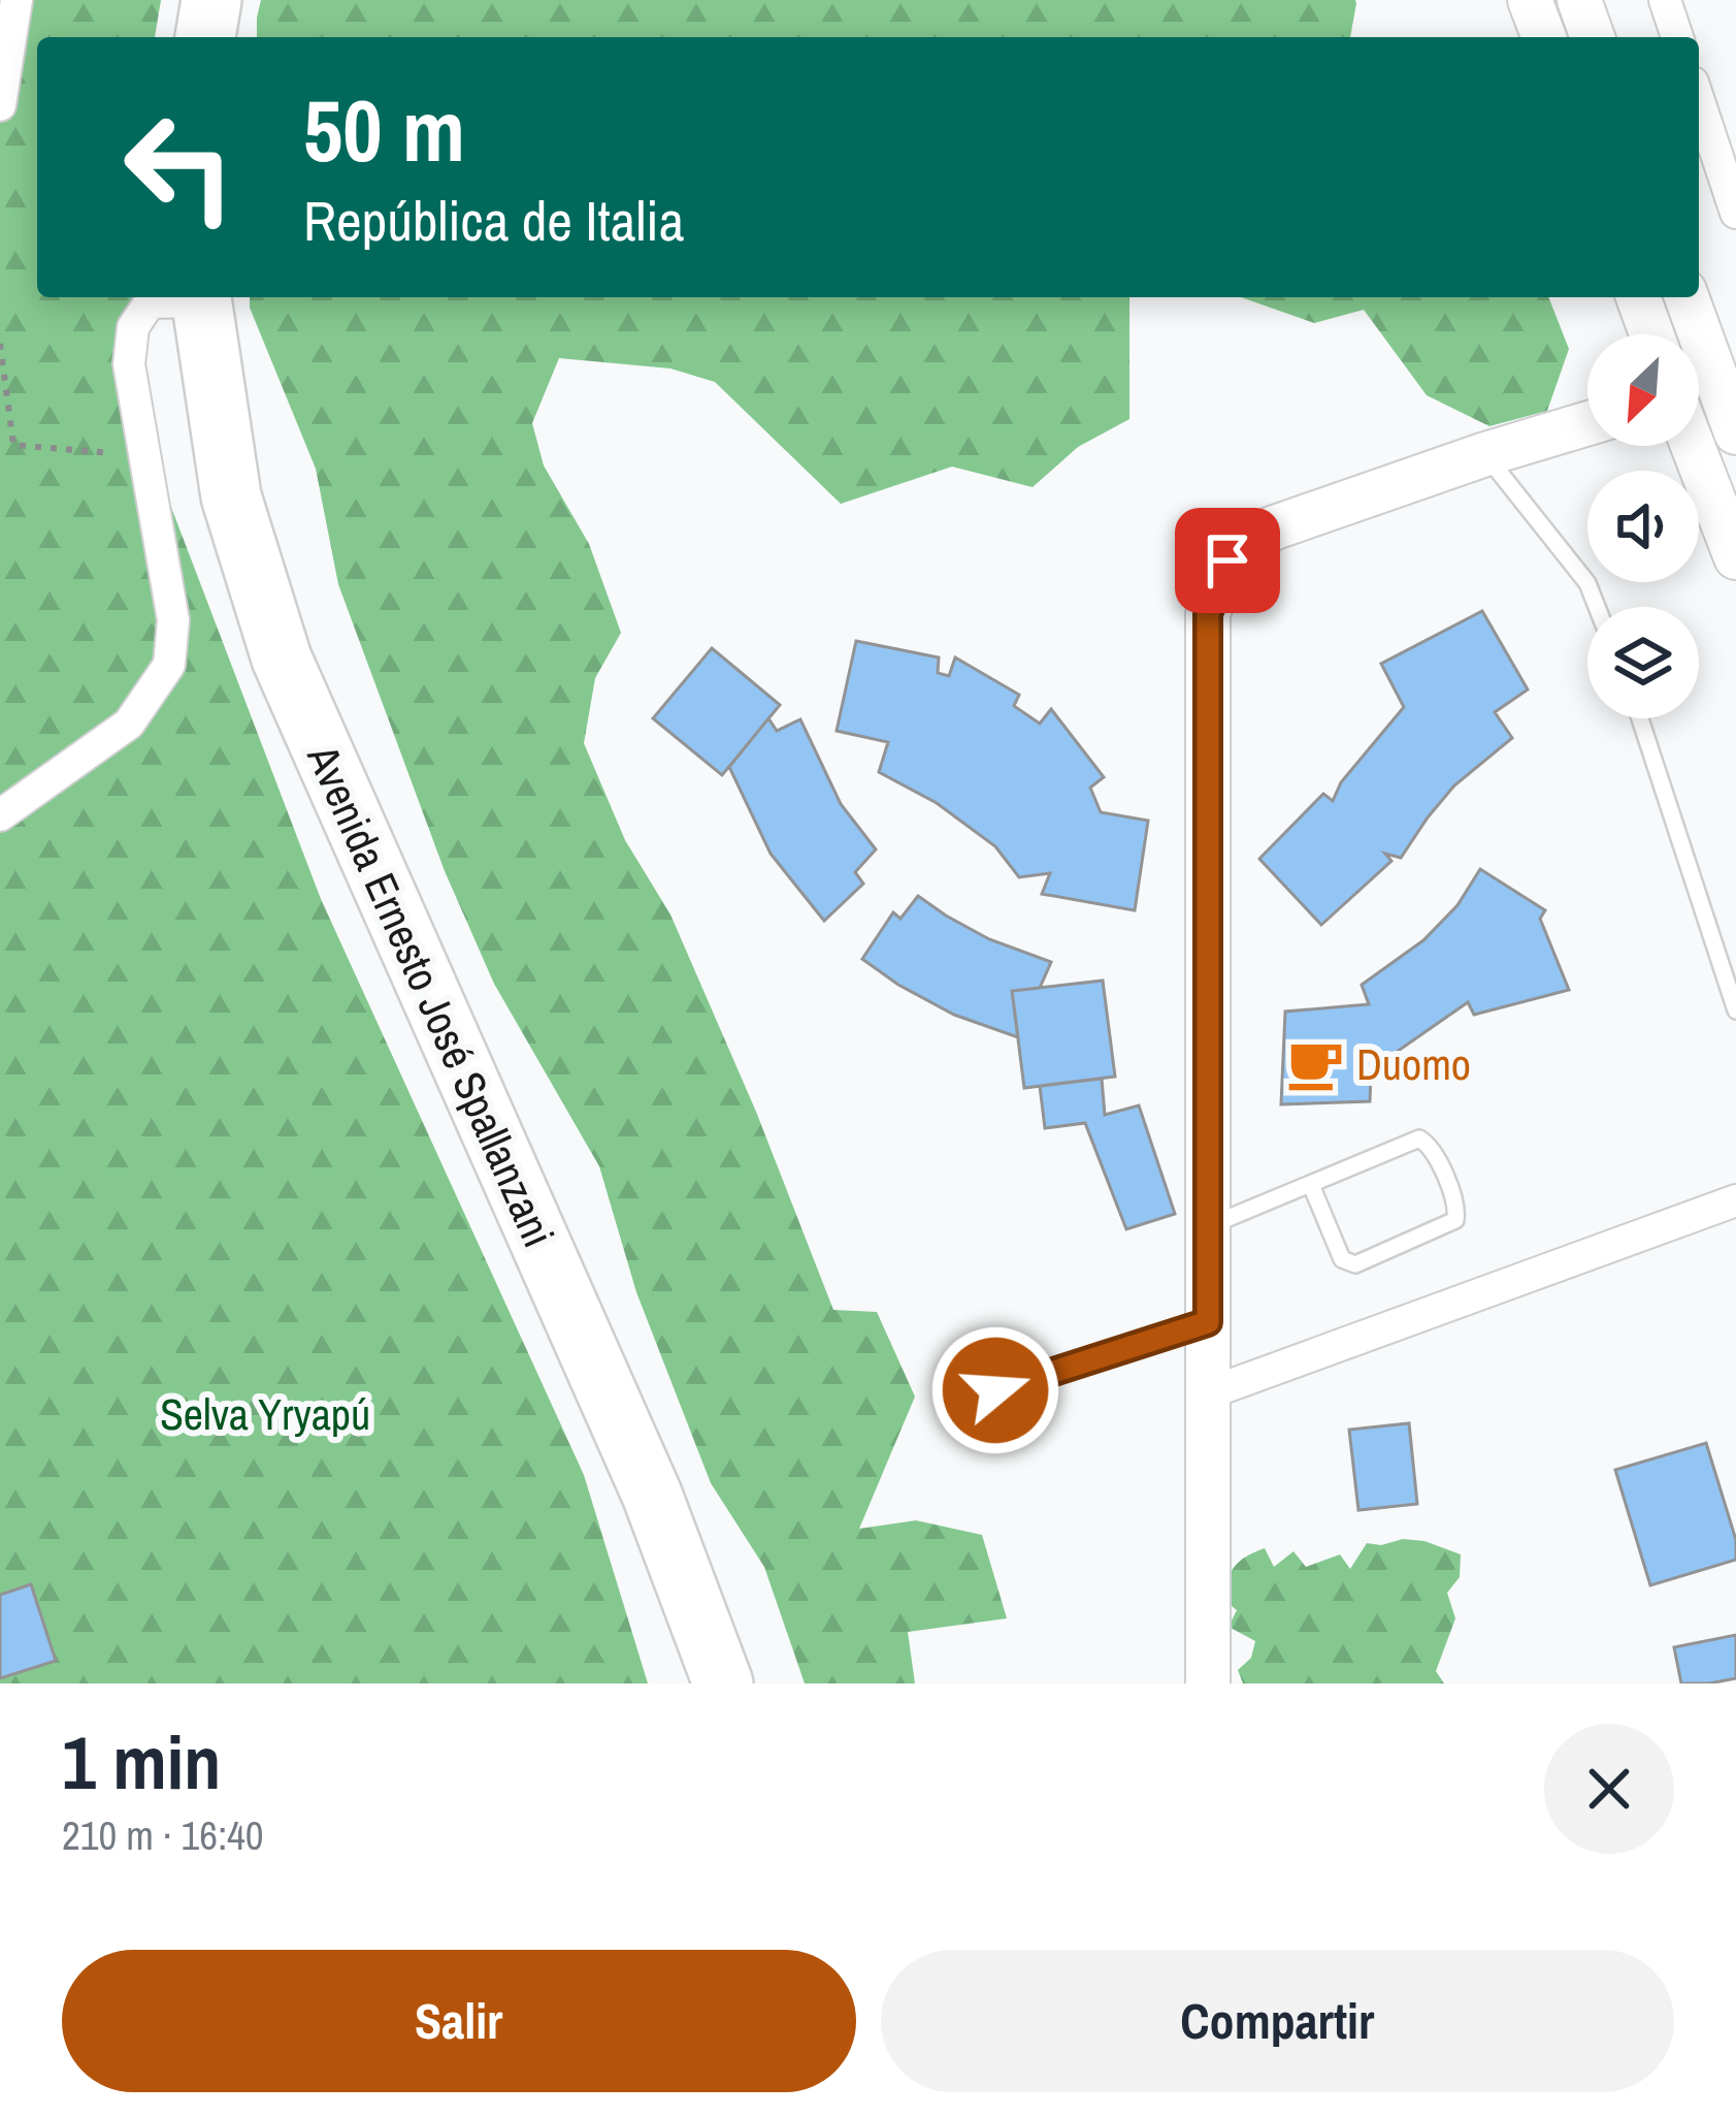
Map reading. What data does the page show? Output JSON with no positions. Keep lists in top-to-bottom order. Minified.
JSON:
{"streets":{"highway":["Avenida Ernesto José Spallanzani"]},"parks":["Selva Yryapú"],"places":{"cafe":["Duomo"]},"north":"bottom left","page":{"turn":["50 m","República de Italia"],"heading":["1 min","210 m · 16:40"],"buttons":["Salir","Compartir"]}}
